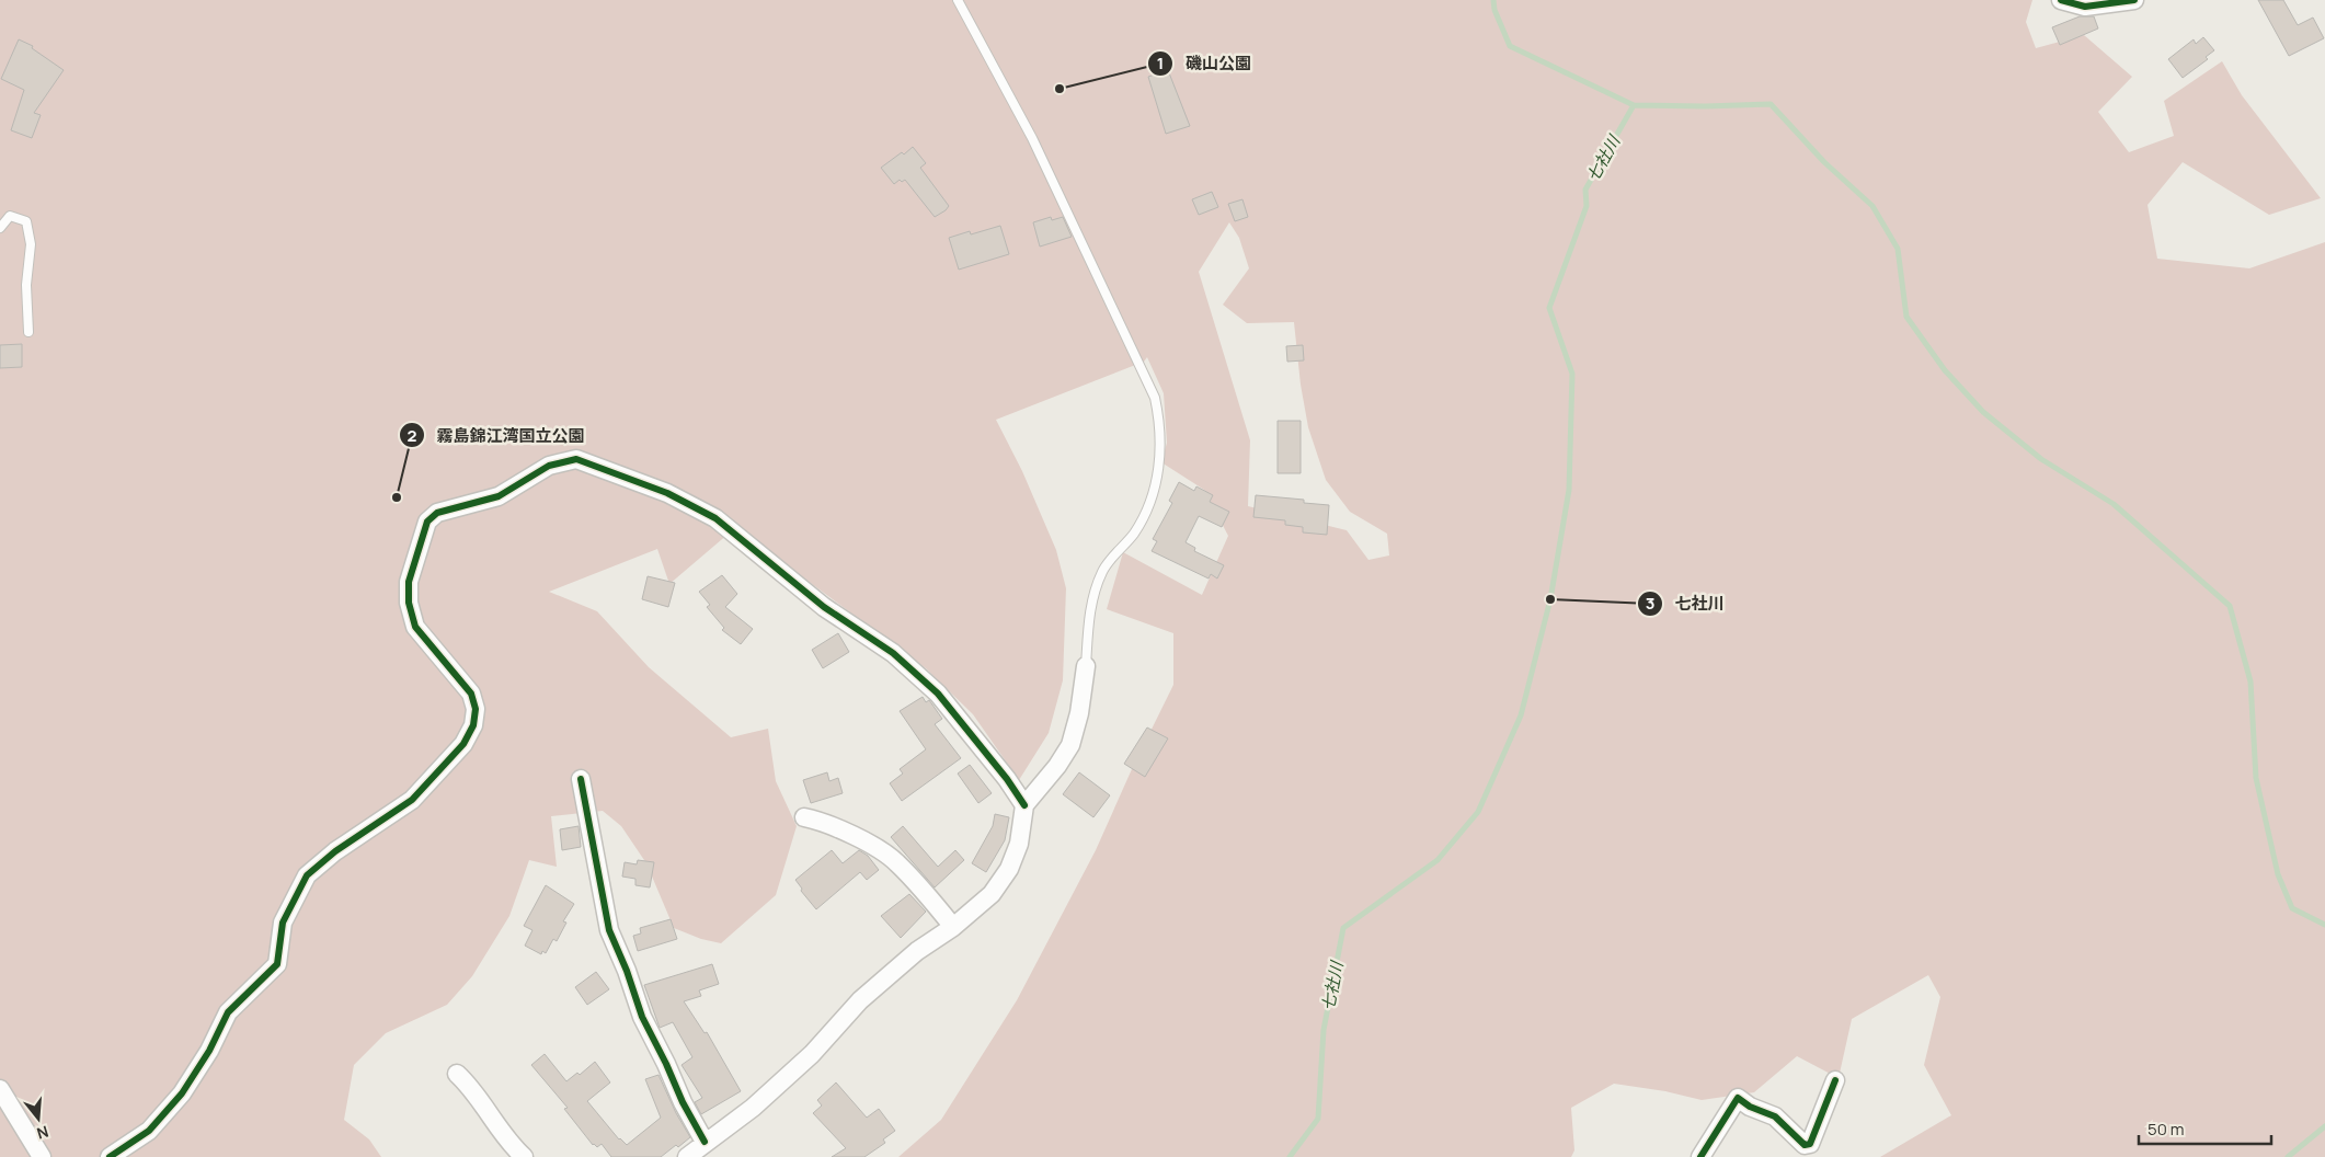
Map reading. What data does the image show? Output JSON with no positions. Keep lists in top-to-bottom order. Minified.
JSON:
{"water":["七社川"],"places":["磯山公園","霧島錦江湾国立公園","七社川"],"scale_bar":"50 m","north":"bottom"}
